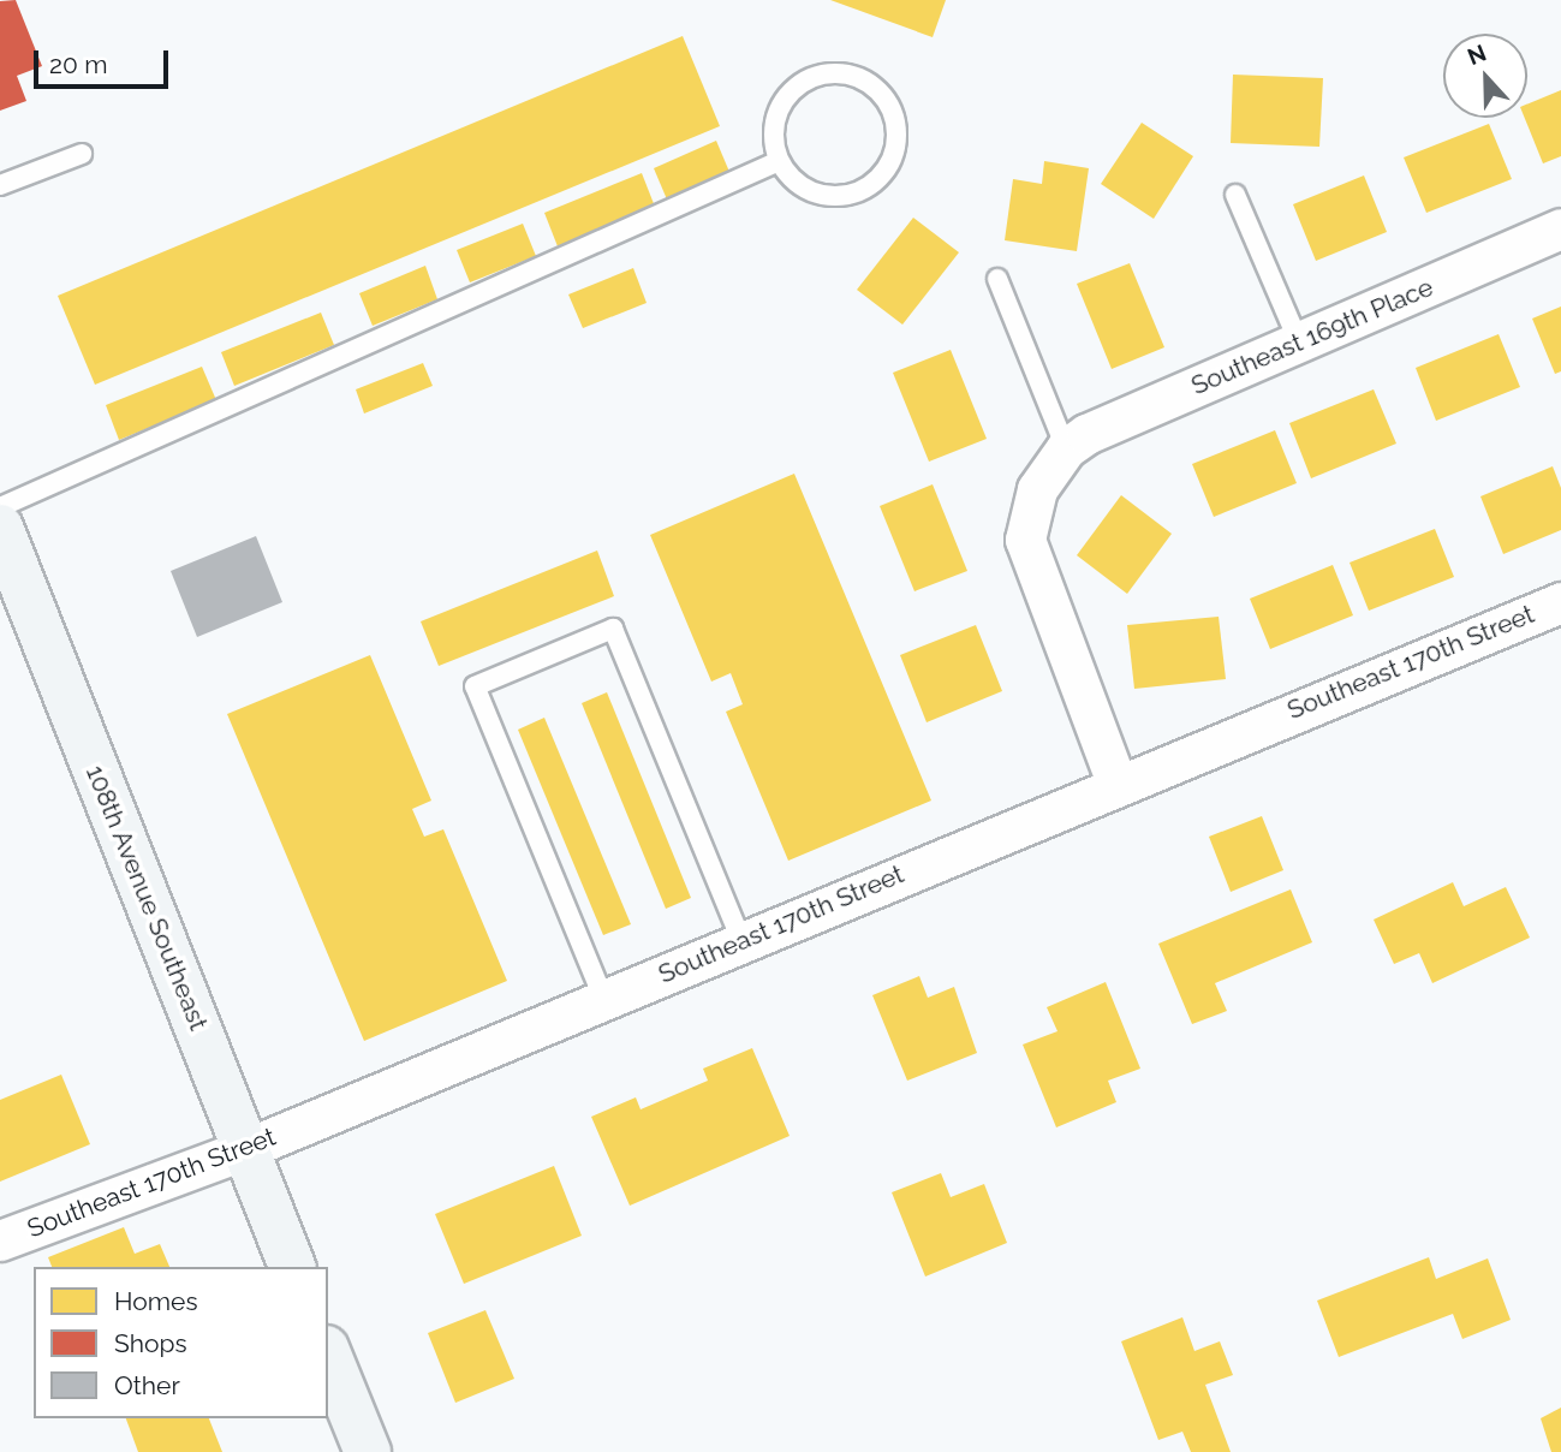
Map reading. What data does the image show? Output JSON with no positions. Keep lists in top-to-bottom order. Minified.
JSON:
{"streets":{"street":["Southeast 169th Place","Southeast 170th Street","108th Avenue Southeast"]},"crossings":[["Southeast 170th Street","108th Avenue Southeast"]],"legend":["Homes","Shops","Other"],"scale_bar":"20 m","north":"top"}
